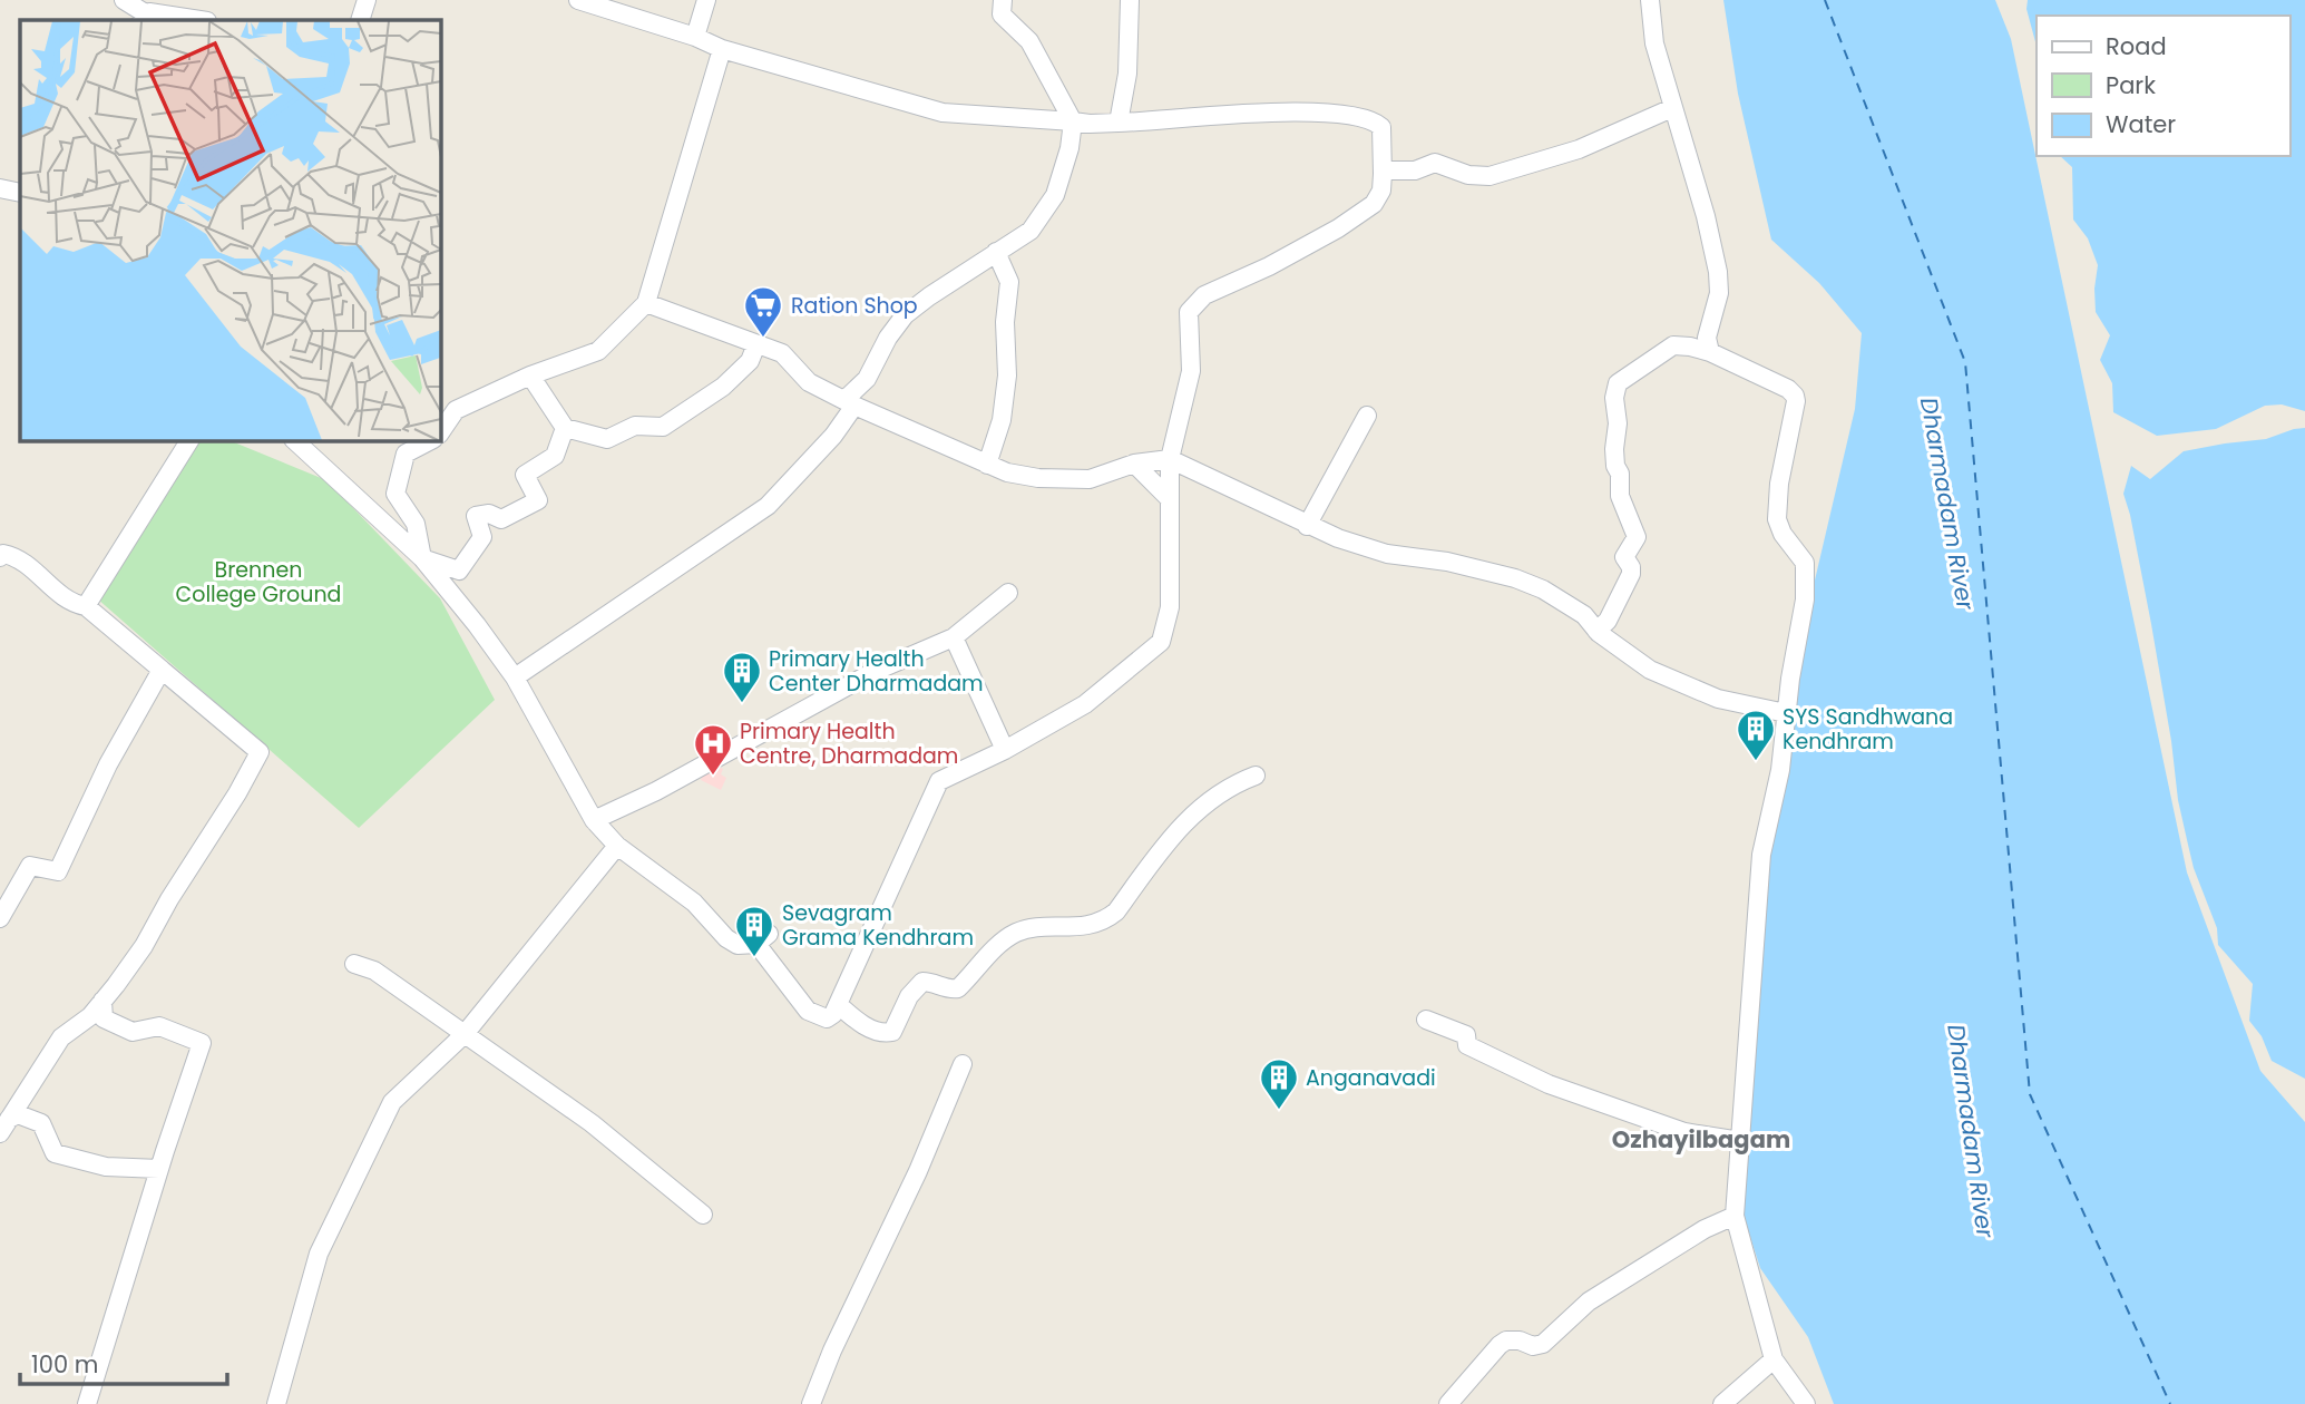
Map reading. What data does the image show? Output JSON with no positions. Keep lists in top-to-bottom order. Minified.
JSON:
{"districts":["Ozhayilbagam"],"water":["Dharmadam River"],"parks":["Brennen College Ground"],"places":{"supermarket":["Ration Shop"],"building":["Primary Health Center Dharmadam","SYS Sandhwana Kendhram","Sevagram Grama Kendhram","Anganavadi"],"hospital":["Primary Health Centre, Dharmadam"]},"legend":["Road","Park","Water"],"scale_bar":"100 m"}
